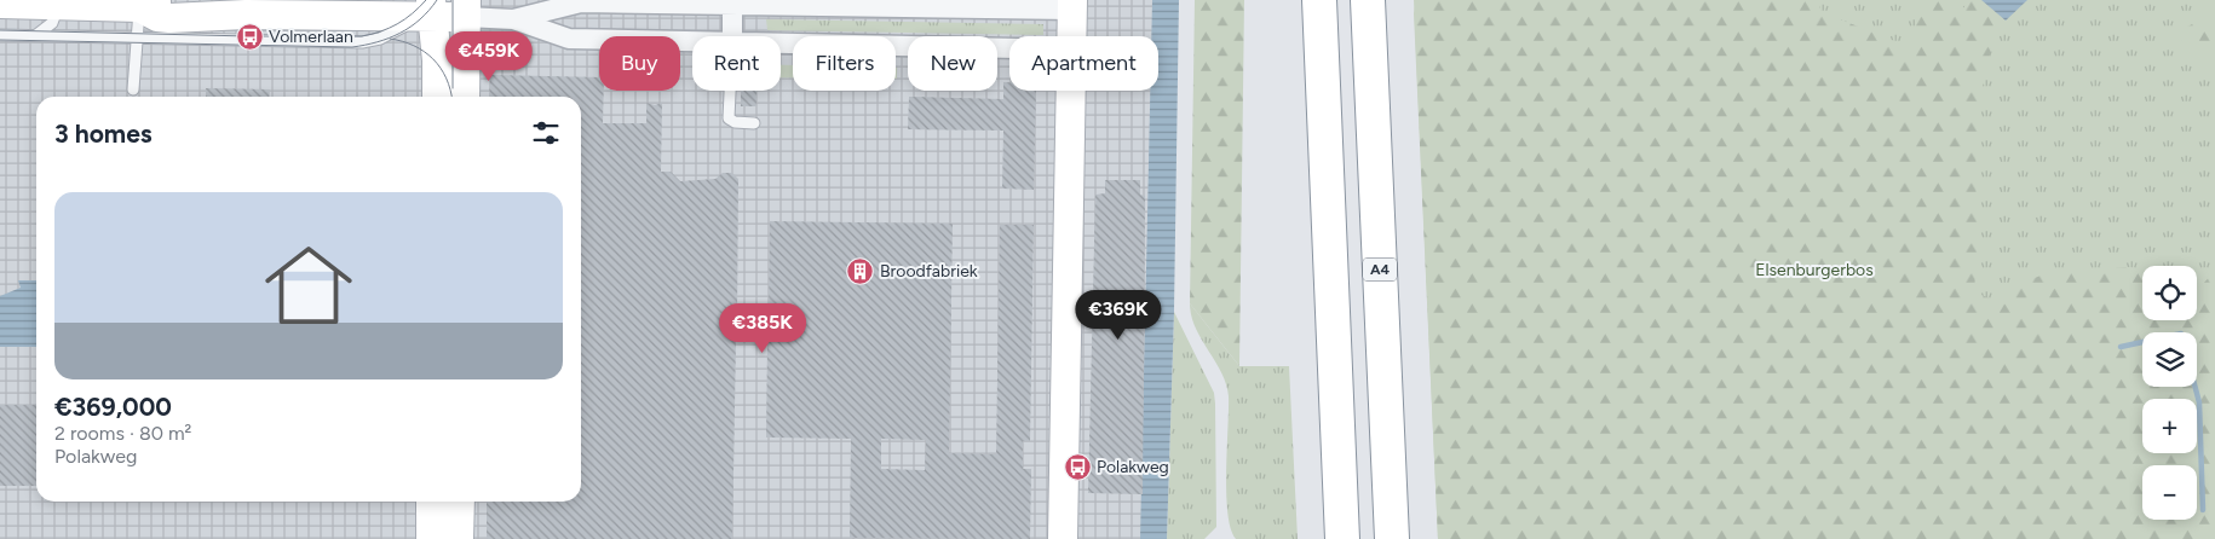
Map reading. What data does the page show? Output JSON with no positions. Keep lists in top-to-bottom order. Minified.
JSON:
{"streets":{"highway":["A4"]},"parks":["Elsenburgerbos"],"places":{"bus stop":["Volmerlaan","Polakweg"],"building":["Broodfabriek"]},"page":{"price":["€459K","€369K","€385K"],"chip":["Buy","Rent","Filters","New","Apartment"],"heading":"3 homes","list":[{"name":"€369,000","note":"2 rooms · 80 m² · Polakweg"}],"map_buttons":["+","−"]}}
